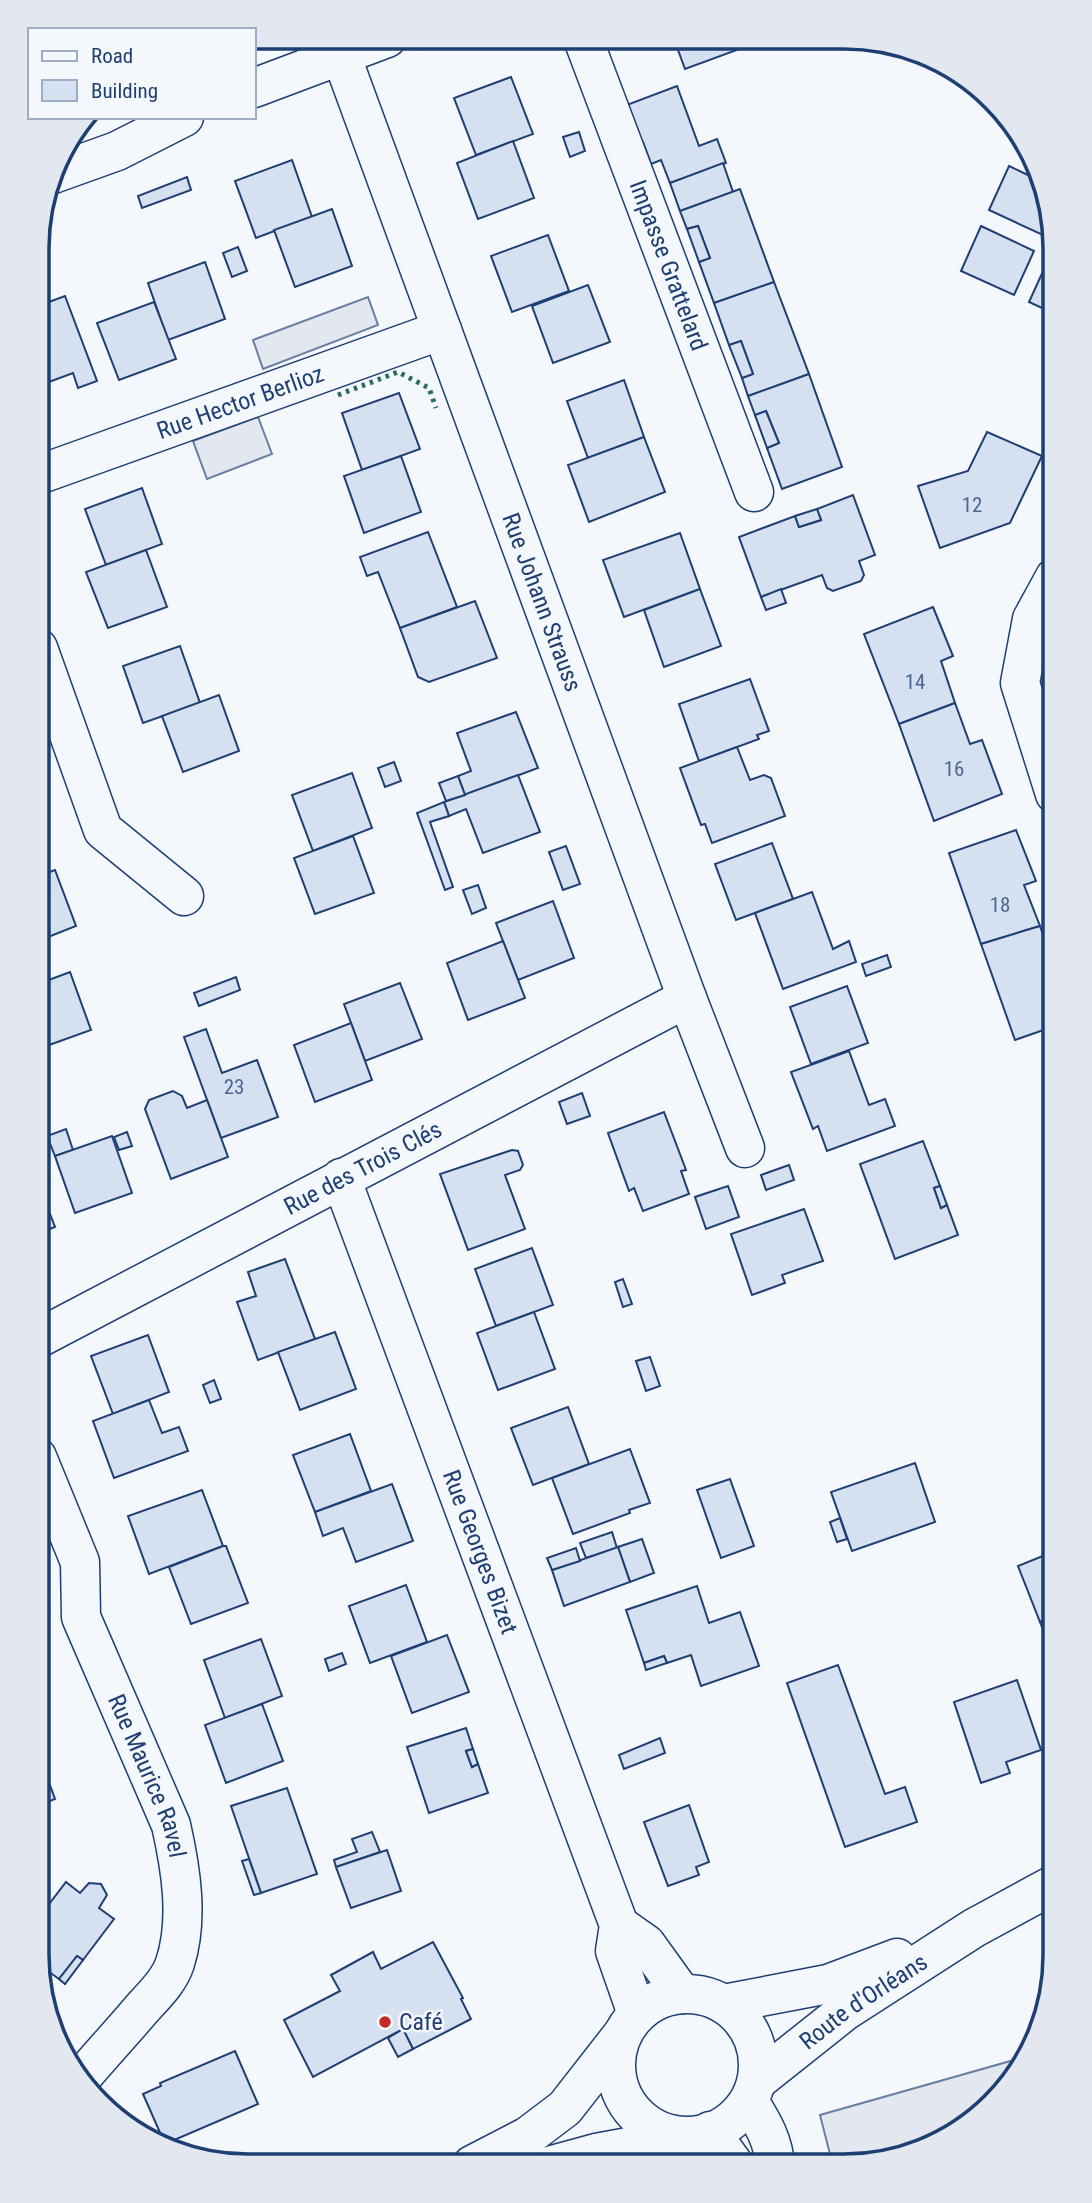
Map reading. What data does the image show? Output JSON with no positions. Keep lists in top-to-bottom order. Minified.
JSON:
{"streets":{"street":["Impasse Grattelard","Rue Hector Berlioz","Rue Johann Strauss","Rue des Trois Clés","Rue Georges Bizet","Rue Maurice Ravel","Route d'Orléans"]},"crossings":[["Rue Hector Berlioz","Rue Johann Strauss"],["Rue Johann Strauss","Rue des Trois Clés"],["Rue des Trois Clés","Rue Georges Bizet"],["Rue Georges Bizet","Route d'Orléans"]],"places":["Café"],"house_numbers":["12","14","16","18","23"],"legend":["Road","Building"]}
